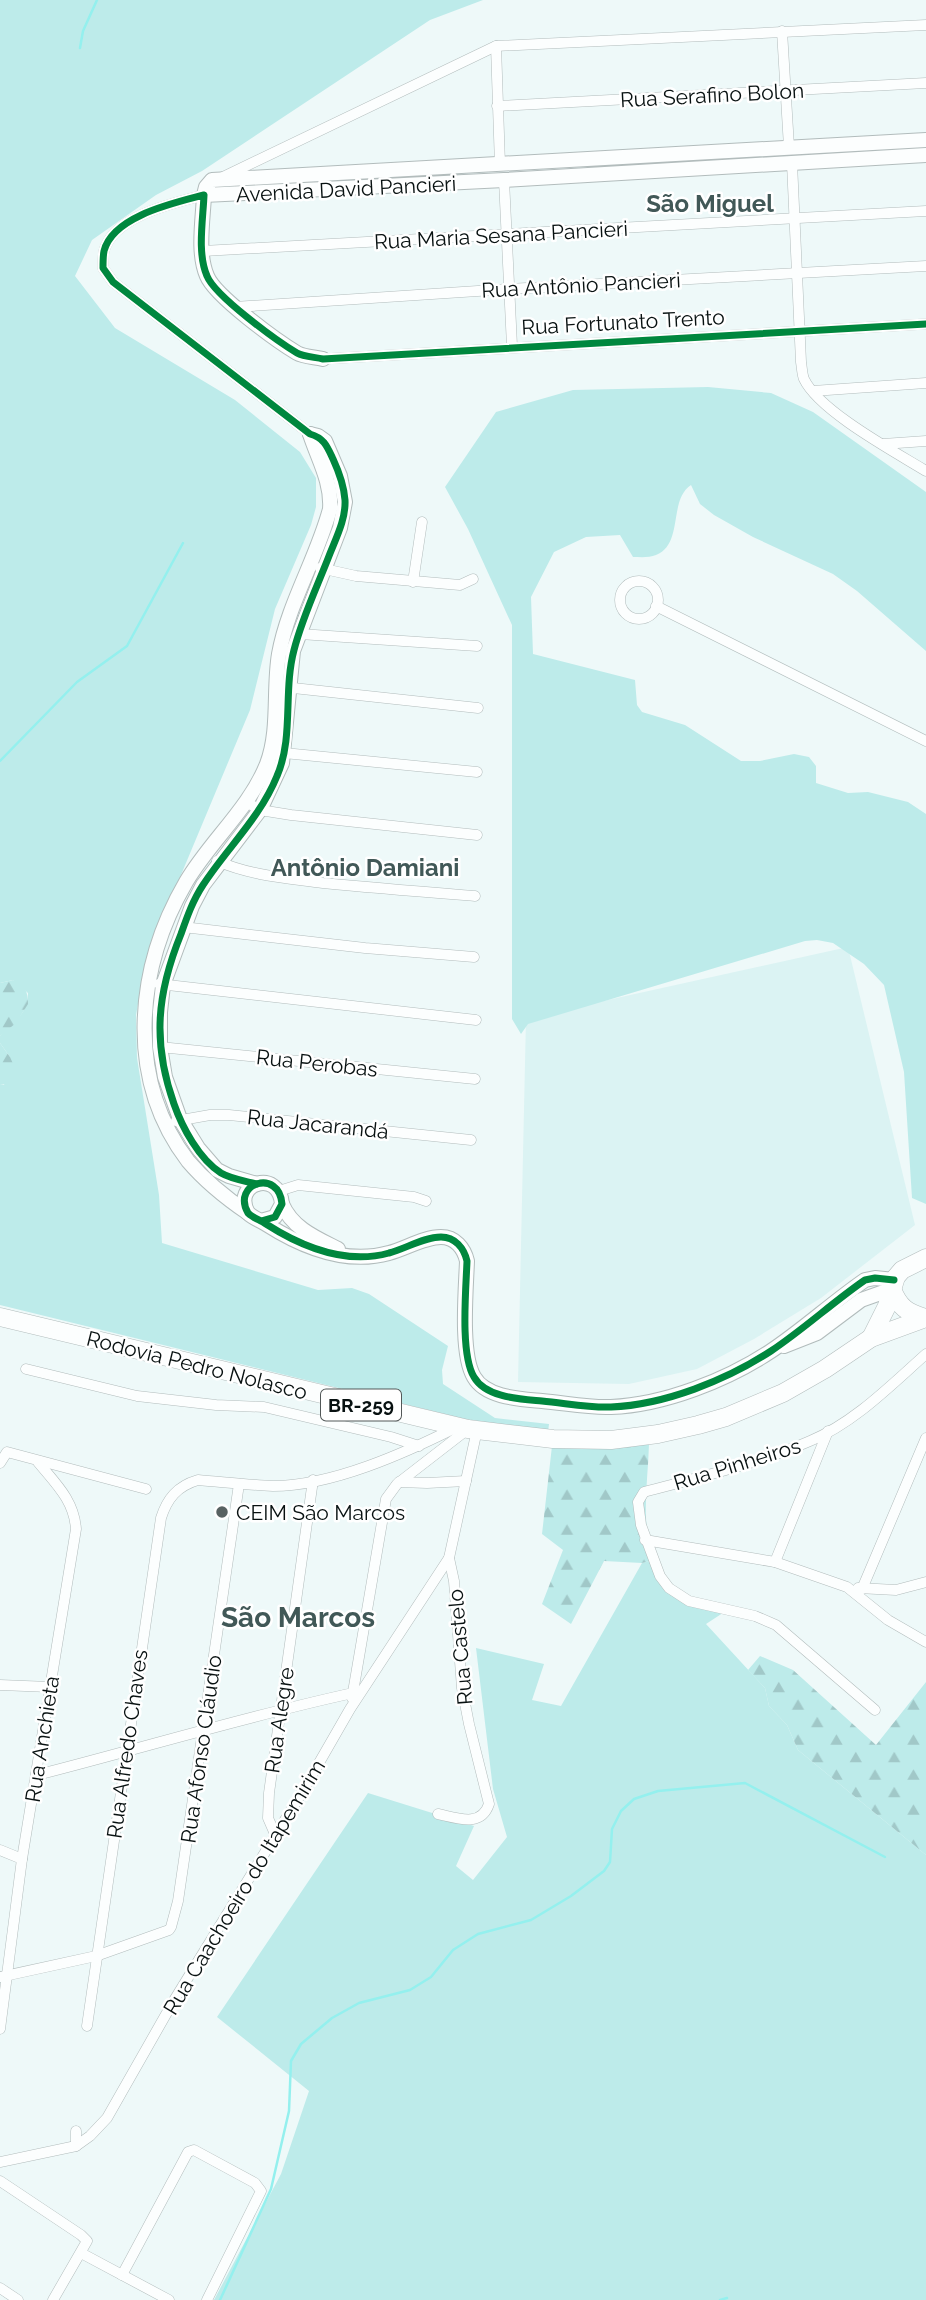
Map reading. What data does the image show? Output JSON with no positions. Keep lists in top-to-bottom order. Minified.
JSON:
{"streets":{"highway":["Rodovia Pedro Nolasco","BR-259"],"street":["Rua Serafino Bolon","Avenida David Pancieri","Rua Maria Sesana Pancieri","Rua Antônio Pancieri","Rua Fortunato Trento","Rua Perobas","Rua Jacarandá","Rua Pinheiros","Rua Castelo","Rua Alegre","Rua Anchieta","Rua Alfredo Chaves","Rua Afonso Cláudio","Rua Caachoeiro do Itapemirim"]},"crossings":[["Rodovia Pedro Nolasco","Rua Castelo"],["Rua Castelo","Rua Caachoeiro do Itapemirim"],["Rua Alegre","Rua Caachoeiro do Itapemirim"],["Rua Alfredo Chaves","Rua Afonso Cláudio"]],"districts":["São Miguel","Antônio Damiani","São Marcos"],"places":["CEIM São Marcos"]}
